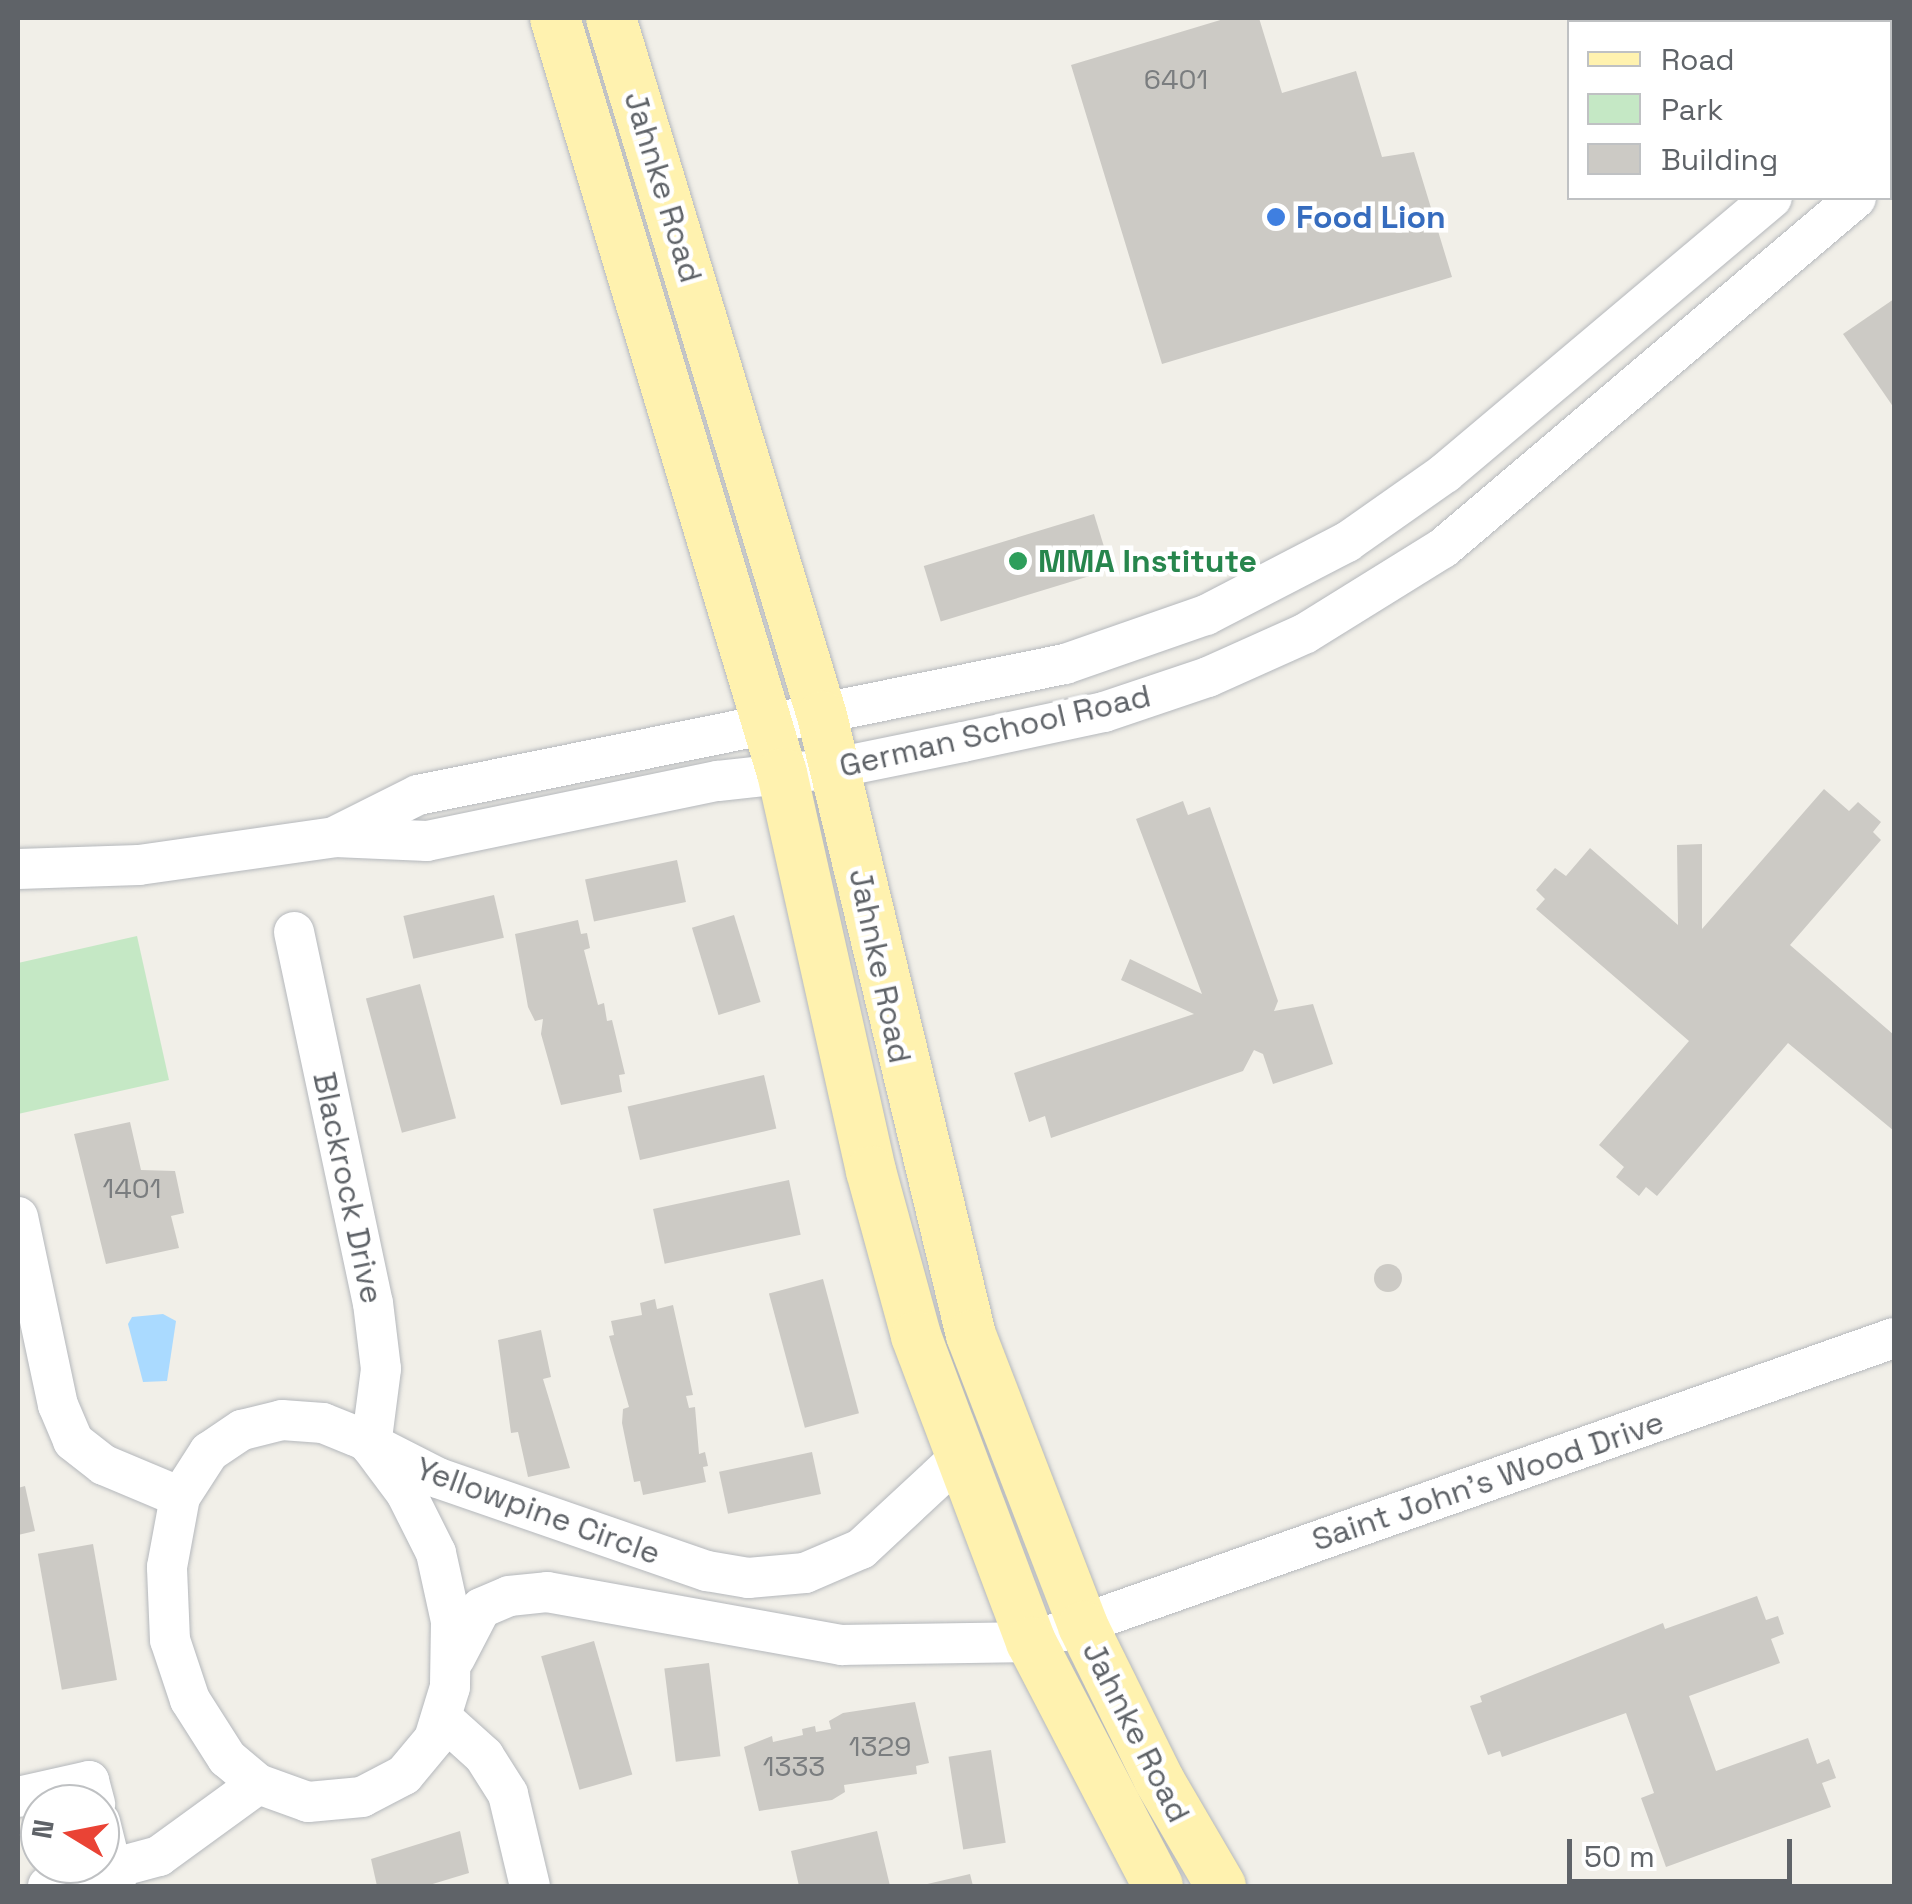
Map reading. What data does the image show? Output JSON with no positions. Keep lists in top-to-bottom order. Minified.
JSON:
{"streets":{"main road":["Jahnke Road"],"street":["German School Road","Blackrock Drive","Saint John's Wood Drive","Yellowpine Circle"]},"crossings":[["Jahnke Road","German School Road"],["Jahnke Road","Saint John's Wood Drive"],["Jahnke Road","Yellowpine Circle"],["Blackrock Drive","Yellowpine Circle"],["Saint John's Wood Drive","Yellowpine Circle"]],"places":["Food Lion","MMA Institute"],"house_numbers":["6401","1401","1329","1333"],"legend":["Road","Park","Building"],"scale_bar":"50 m","north":"left"}
